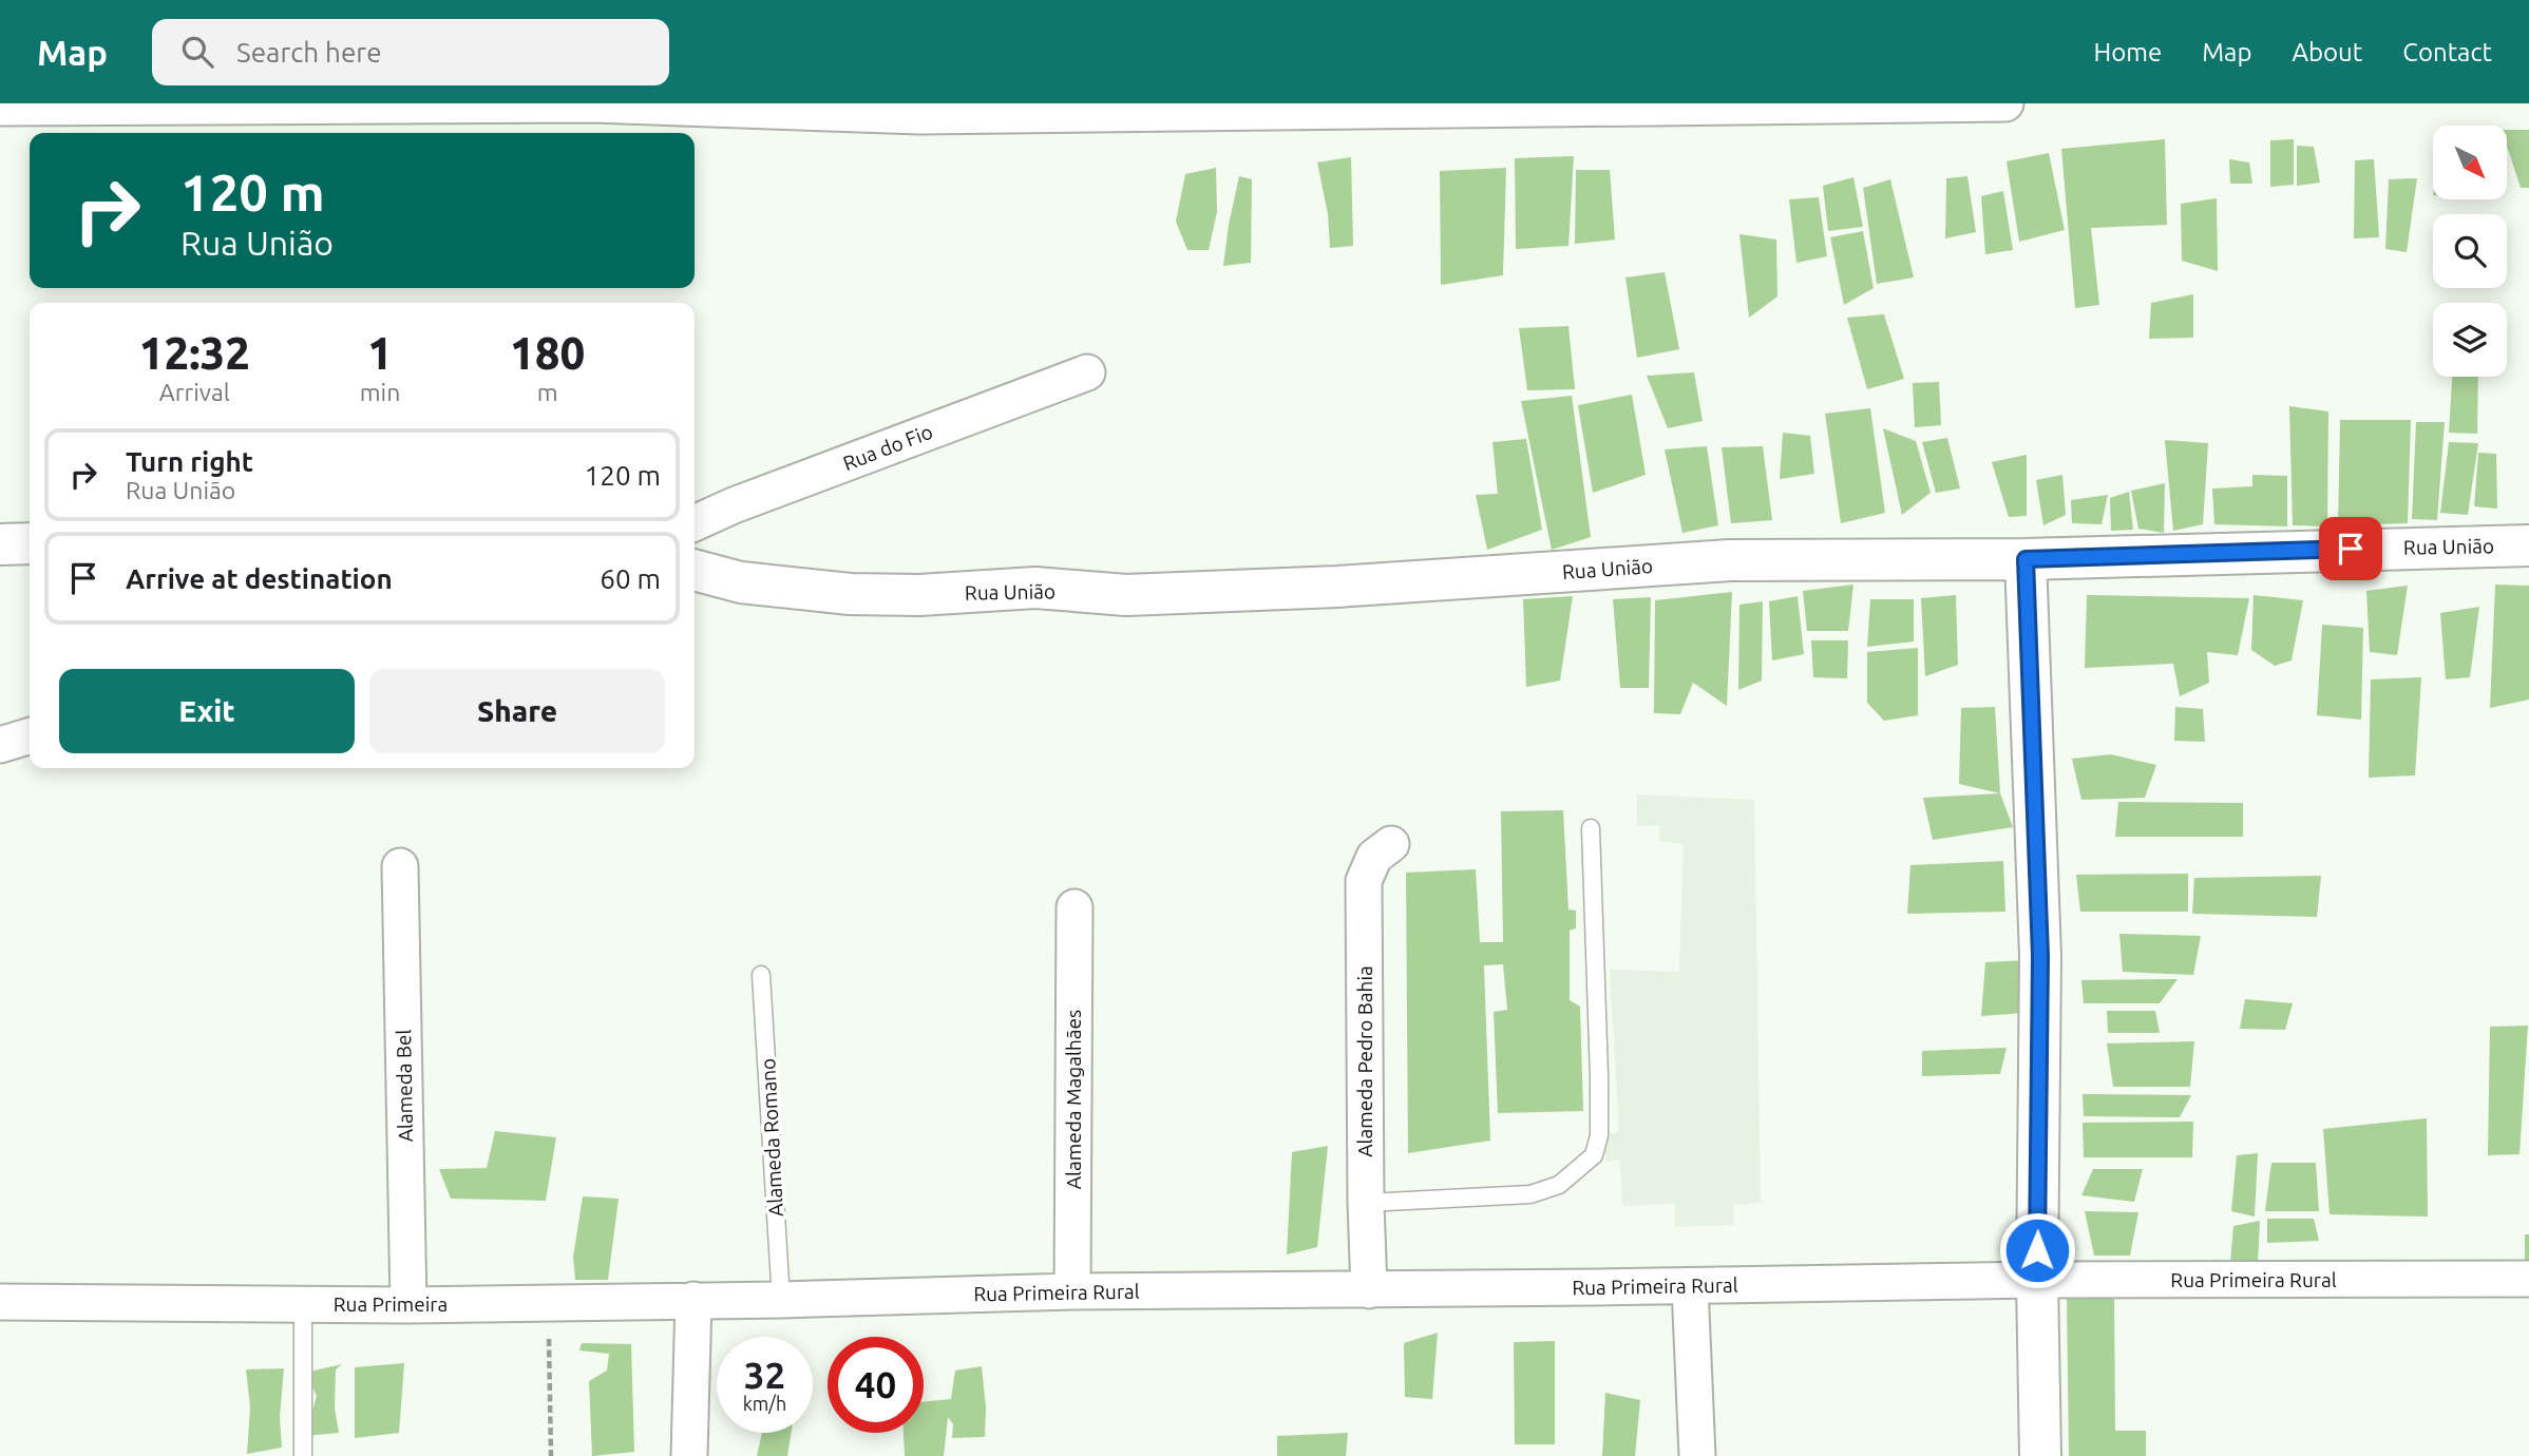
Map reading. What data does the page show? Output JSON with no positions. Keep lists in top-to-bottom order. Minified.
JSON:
{"streets":{"street":["Rua do Fio","Rua União","Alameda Pedro Bahia","Alameda Bel","Alameda Magalhães","Rua Primeira Rural","Rua Primeira"],"lane":["Alameda Romano"]},"crossings":[["Alameda Pedro Bahia","Rua Primeira Rural"],["Alameda Bel","Rua Primeira"],["Alameda Magalhães","Rua Primeira Rural"],["Alameda Romano","Rua Primeira Rural"],["Alameda Romano","Rua Primeira"],["Rua Primeira Rural","Rua Primeira"]],"north":"bottom right","page":{"header":"Map","search":"Search here","nav":["Home","Map","About","Contact"],"turn":["120 m","Rua União"],"eta":["12:32","Arrival","1","min","180","m"],"list":[{"name":"Turn right","note":"Rua União","value":"120 m"},{"name":"Arrive at destination","value":"60 m"}],"buttons":["Exit","Share"],"speed":"32 km/h","limit":"40"}}
